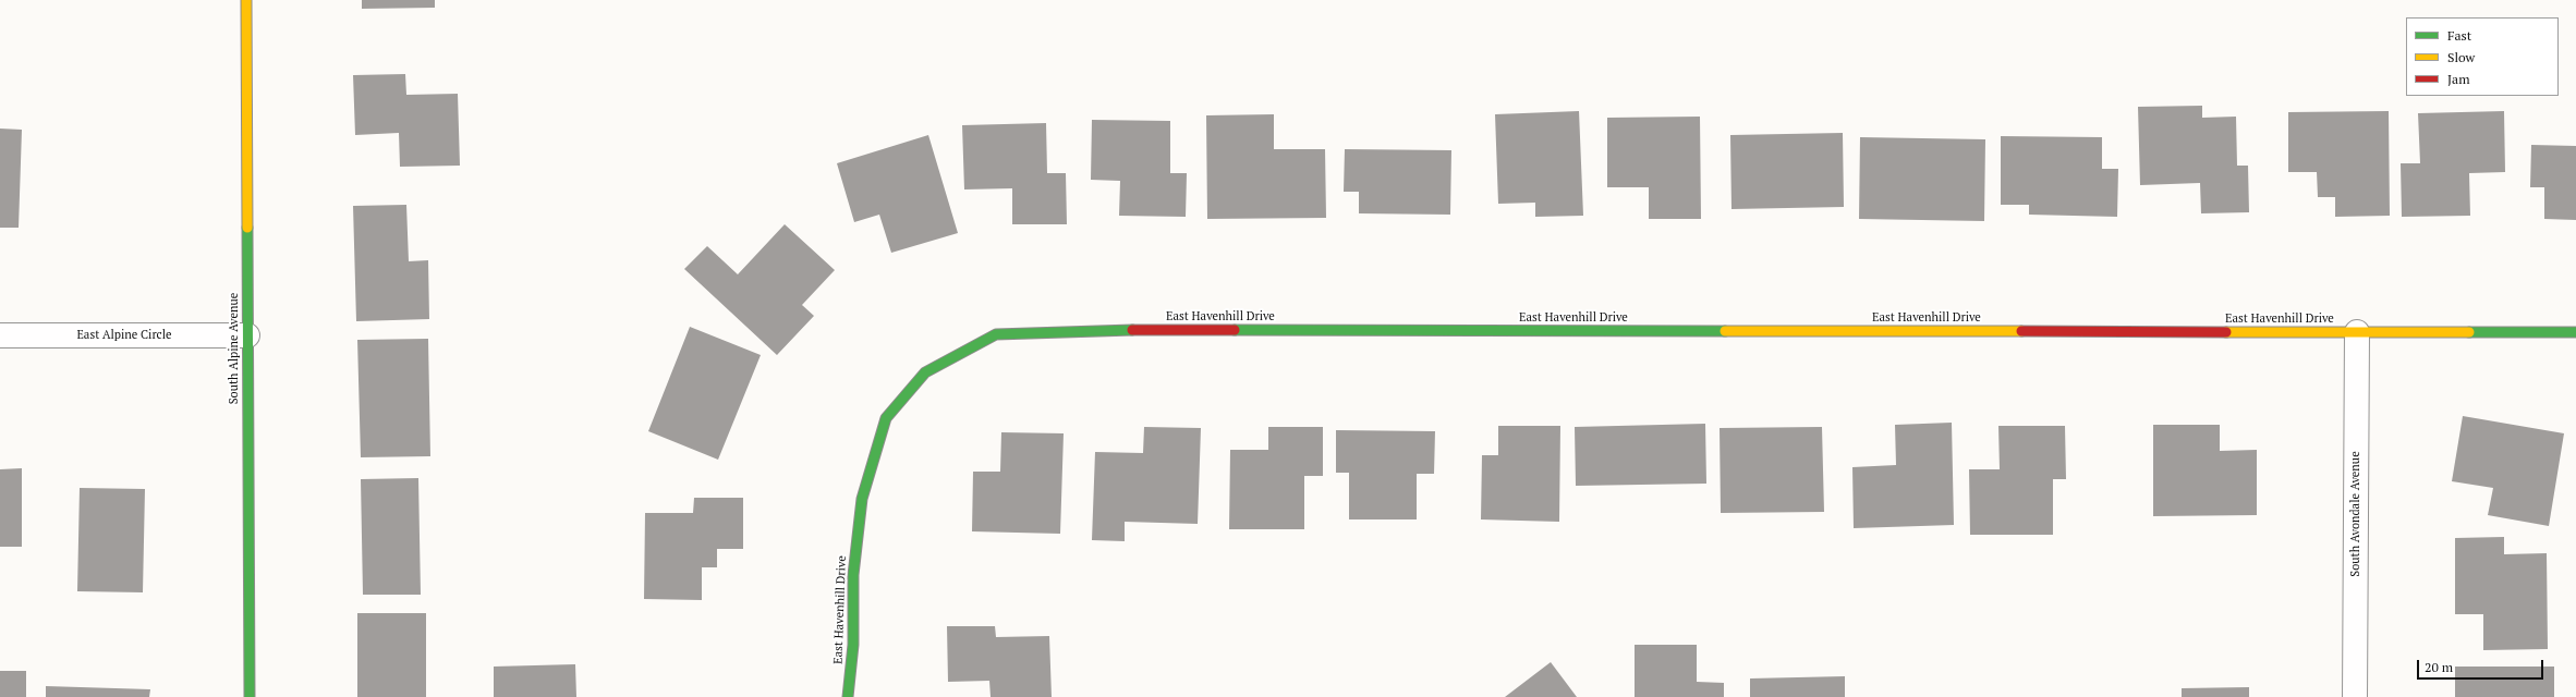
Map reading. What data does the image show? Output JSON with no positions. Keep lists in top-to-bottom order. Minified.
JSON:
{"streets":{"street":["East Havenhill Drive","East Alpine Circle","South Alpine Avenue","South Avondale Avenue"]},"crossings":[["East Havenhill Drive","South Avondale Avenue"],["East Alpine Circle","South Alpine Avenue"]],"legend":["Fast","Slow","Jam"],"scale_bar":"20 m"}
